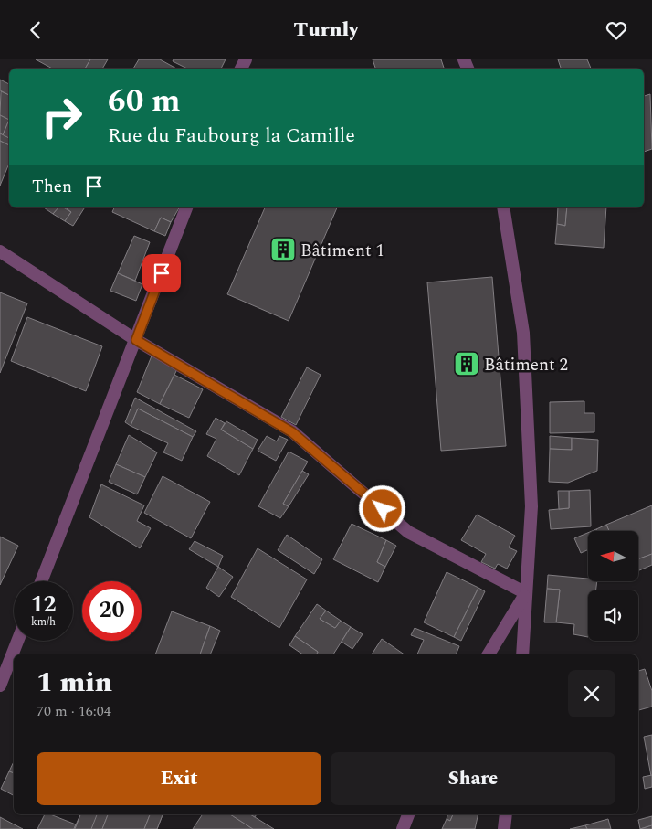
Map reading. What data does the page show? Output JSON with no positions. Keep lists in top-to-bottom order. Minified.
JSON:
{"places":{"building":["Bâtiment 1","Bâtiment 2"]},"north":"left","page":{"header":"Turnly","turn":["60 m","Rue du Faubourg la Camille"],"then":"Then","speed":"12 km/h","limit":"20","heading":["1 min","70 m · 16:04"],"buttons":["Exit","Share"]}}
